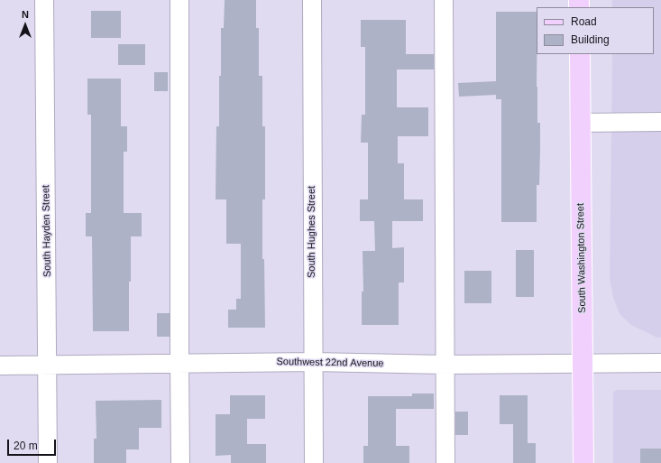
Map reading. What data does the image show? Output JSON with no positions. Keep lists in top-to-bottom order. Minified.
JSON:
{"streets":{"main road":["South Washington Street"],"street":["South Hayden Street","South Hughes Street","Southwest 22nd Avenue"]},"crossings":[["South Hayden Street","Southwest 22nd Avenue"],["South Hughes Street","Southwest 22nd Avenue"],["South Washington Street","Southwest 22nd Avenue"]],"legend":["Road","Building"],"scale_bar":"20 m","north":"top"}
